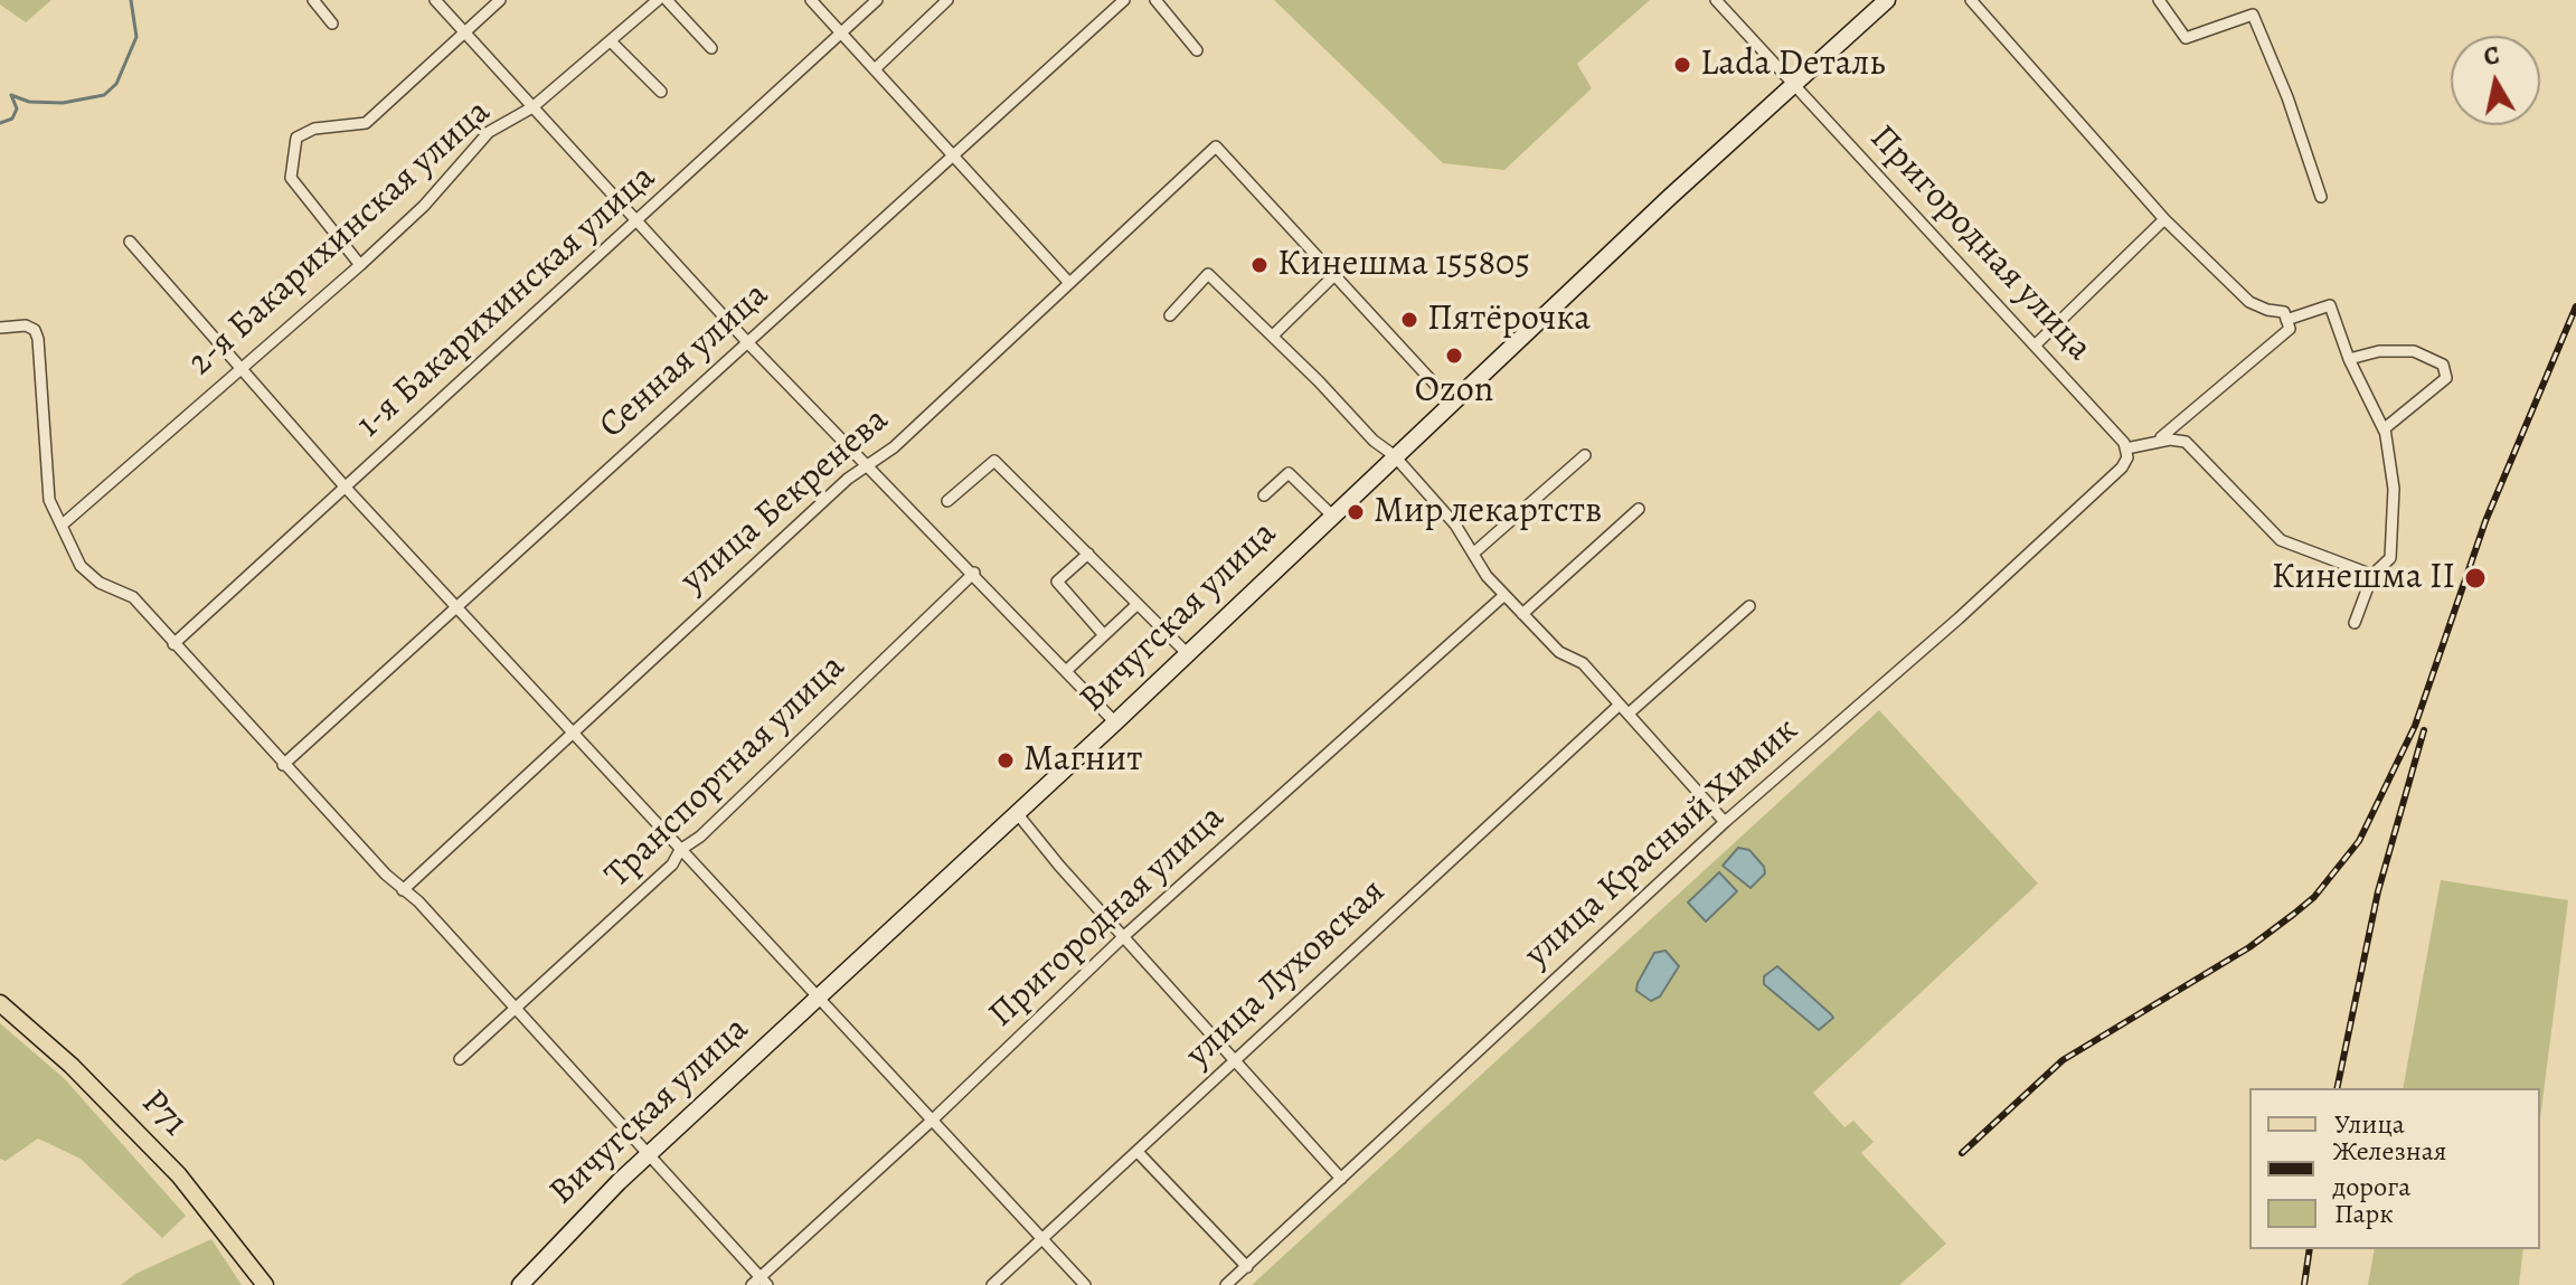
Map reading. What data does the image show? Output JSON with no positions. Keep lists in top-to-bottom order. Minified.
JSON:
{"streets":{"main road":["Вичугская улица","Р71"],"street":["2-я Бакарихинская улица","Пригородная улица","1-я Бакарихинская улица","Сенная улица","улица Бекренева","Транспортная улица","улица Красный Химик","улица Луховская"]},"crossings":[["Пригородная улица","Вичугская улица"],["Пригородная улица","улица Красный Химик"]],"places":["Lada Dеталь","Кинешма 155805","Пятёрочка","Ozon","Мир лекартств","Кинешма II","Магнит"],"legend":["Улица","Железная дорога","Парк"],"north":"top"}
